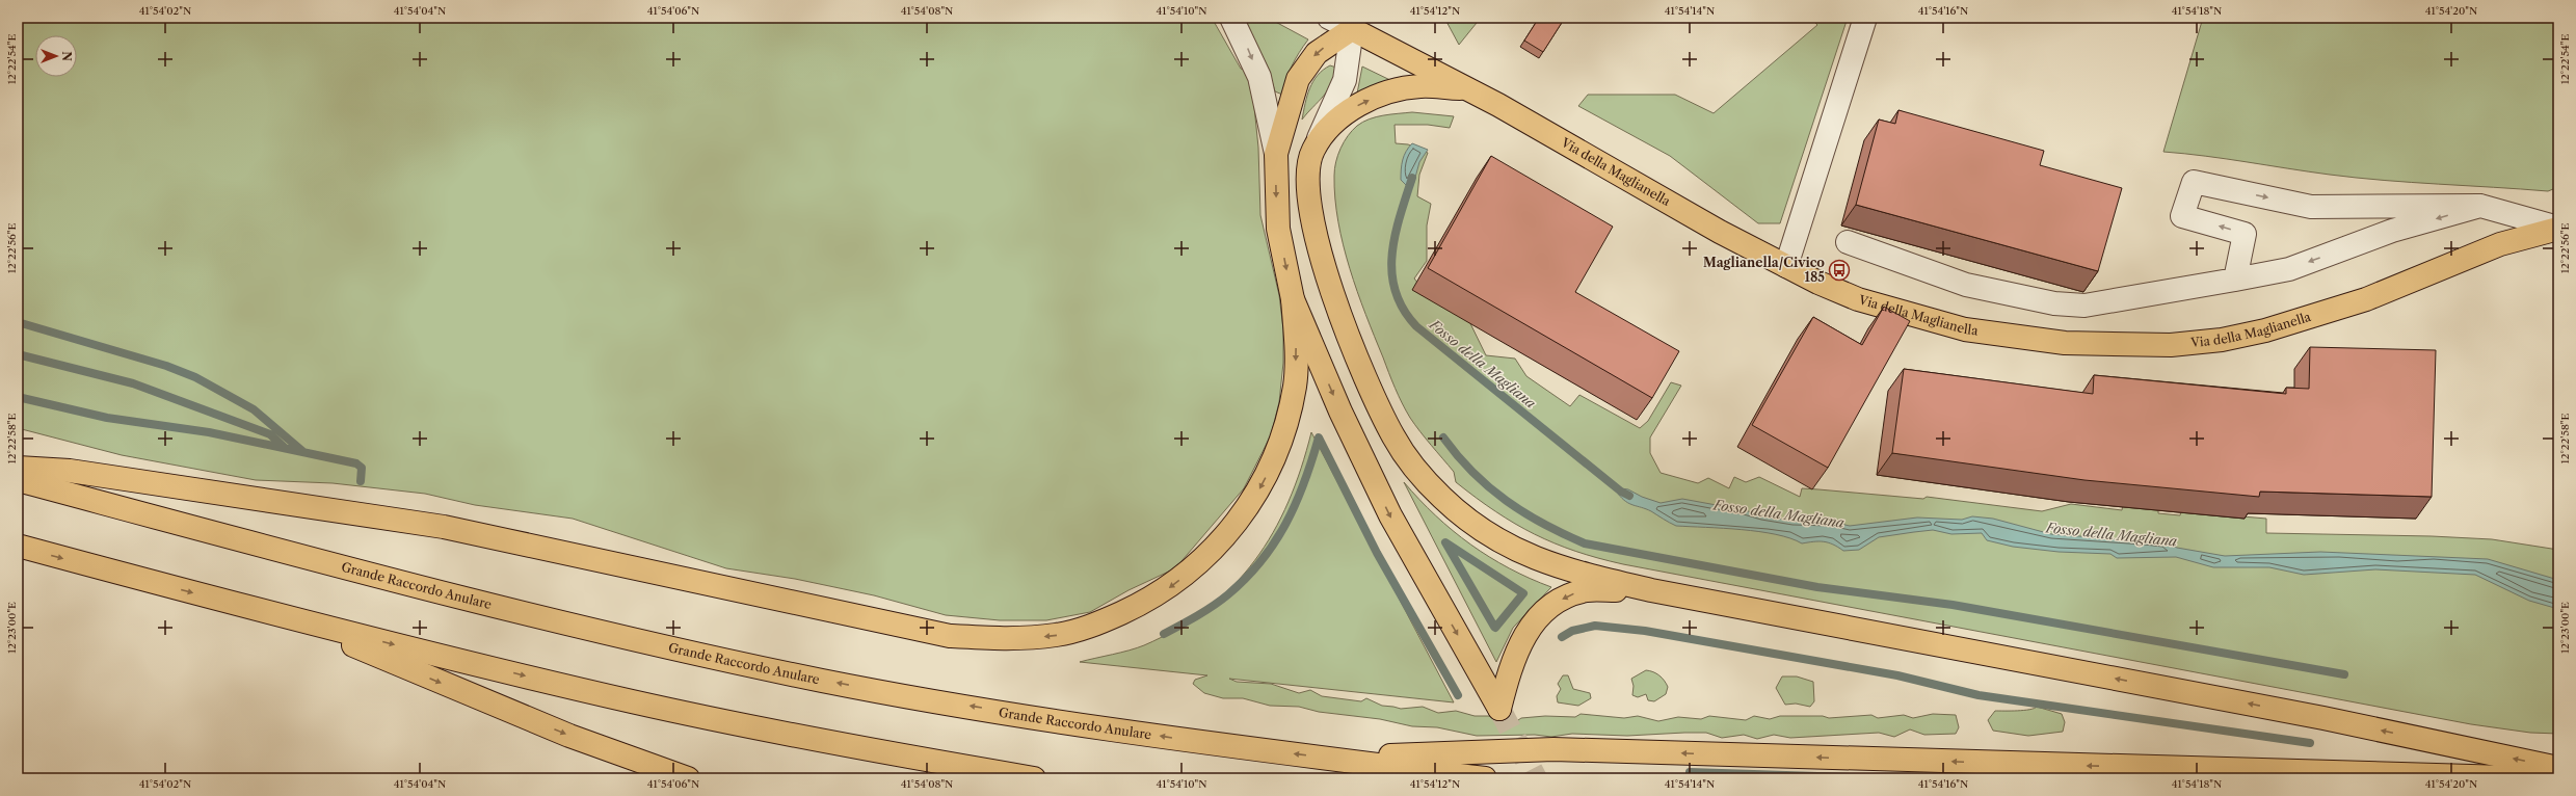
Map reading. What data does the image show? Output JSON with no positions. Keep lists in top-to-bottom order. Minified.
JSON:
{"streets":{"main road":["Via della Maglianella","Grande Raccordo Anulare"]},"water":["Fosso della Magliana"],"places":{"bus stop":["Maglianella/Civico 185"]},"north":"right","coordinates":["41°54'02\"N","41°54'04\"N","41°54'06\"N","41°54'08\"N","41°54'10\"N","41°54'12\"N","41°54'14\"N","41°54'16\"N","41°54'18\"N","41°54'20\"N","12°22'54\"E","12°22'56\"E","12°22'58\"E","12°23'00\"E"]}
